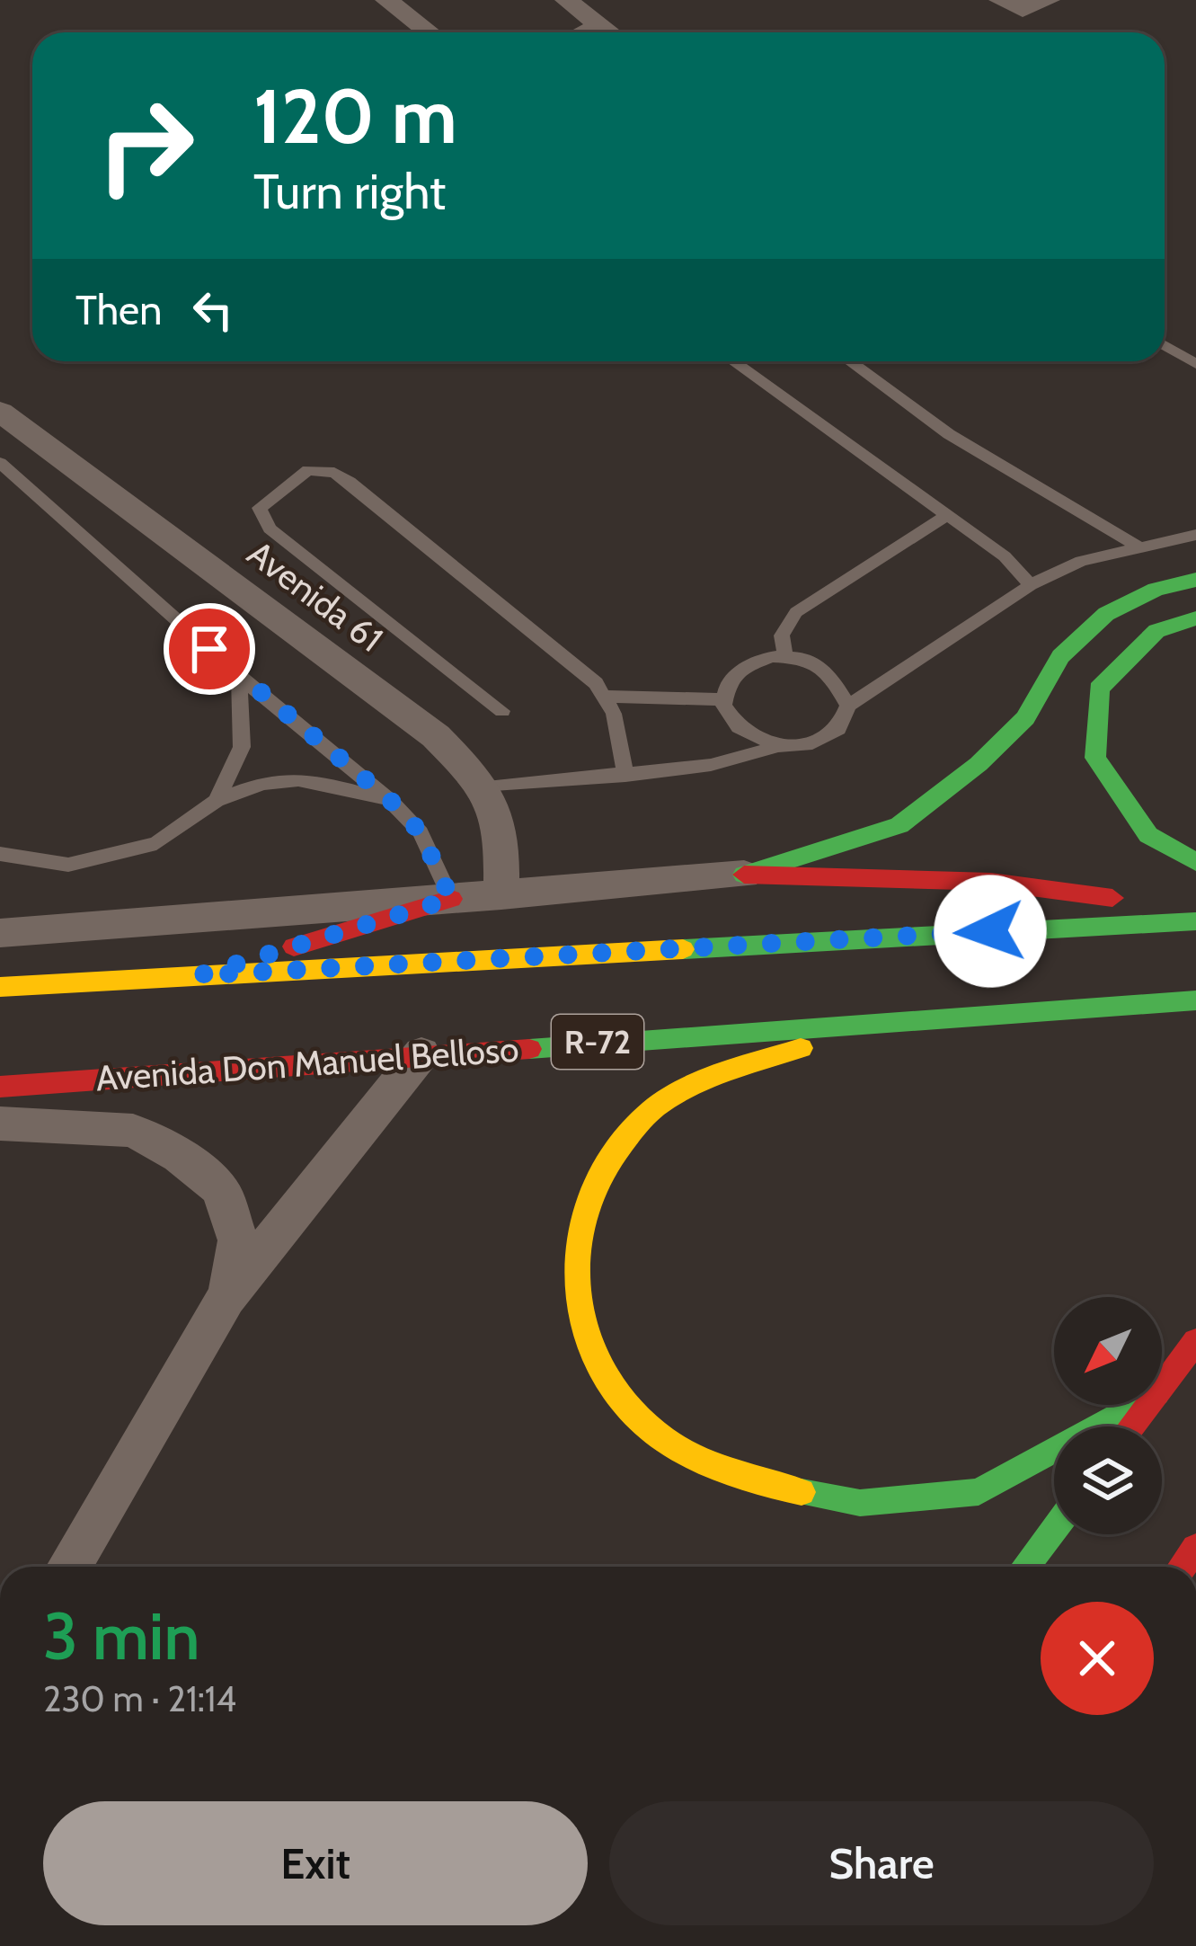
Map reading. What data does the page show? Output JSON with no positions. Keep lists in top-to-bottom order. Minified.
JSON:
{"streets":{"main road":["R-72","Avenida Don Manuel Belloso"],"street":["Avenida 61"]},"north":"bottom left","page":{"turn":["120 m","Turn right"],"then":"Then","heading":["3 min","230 m · 21:14"],"buttons":["Exit","Share"]}}
